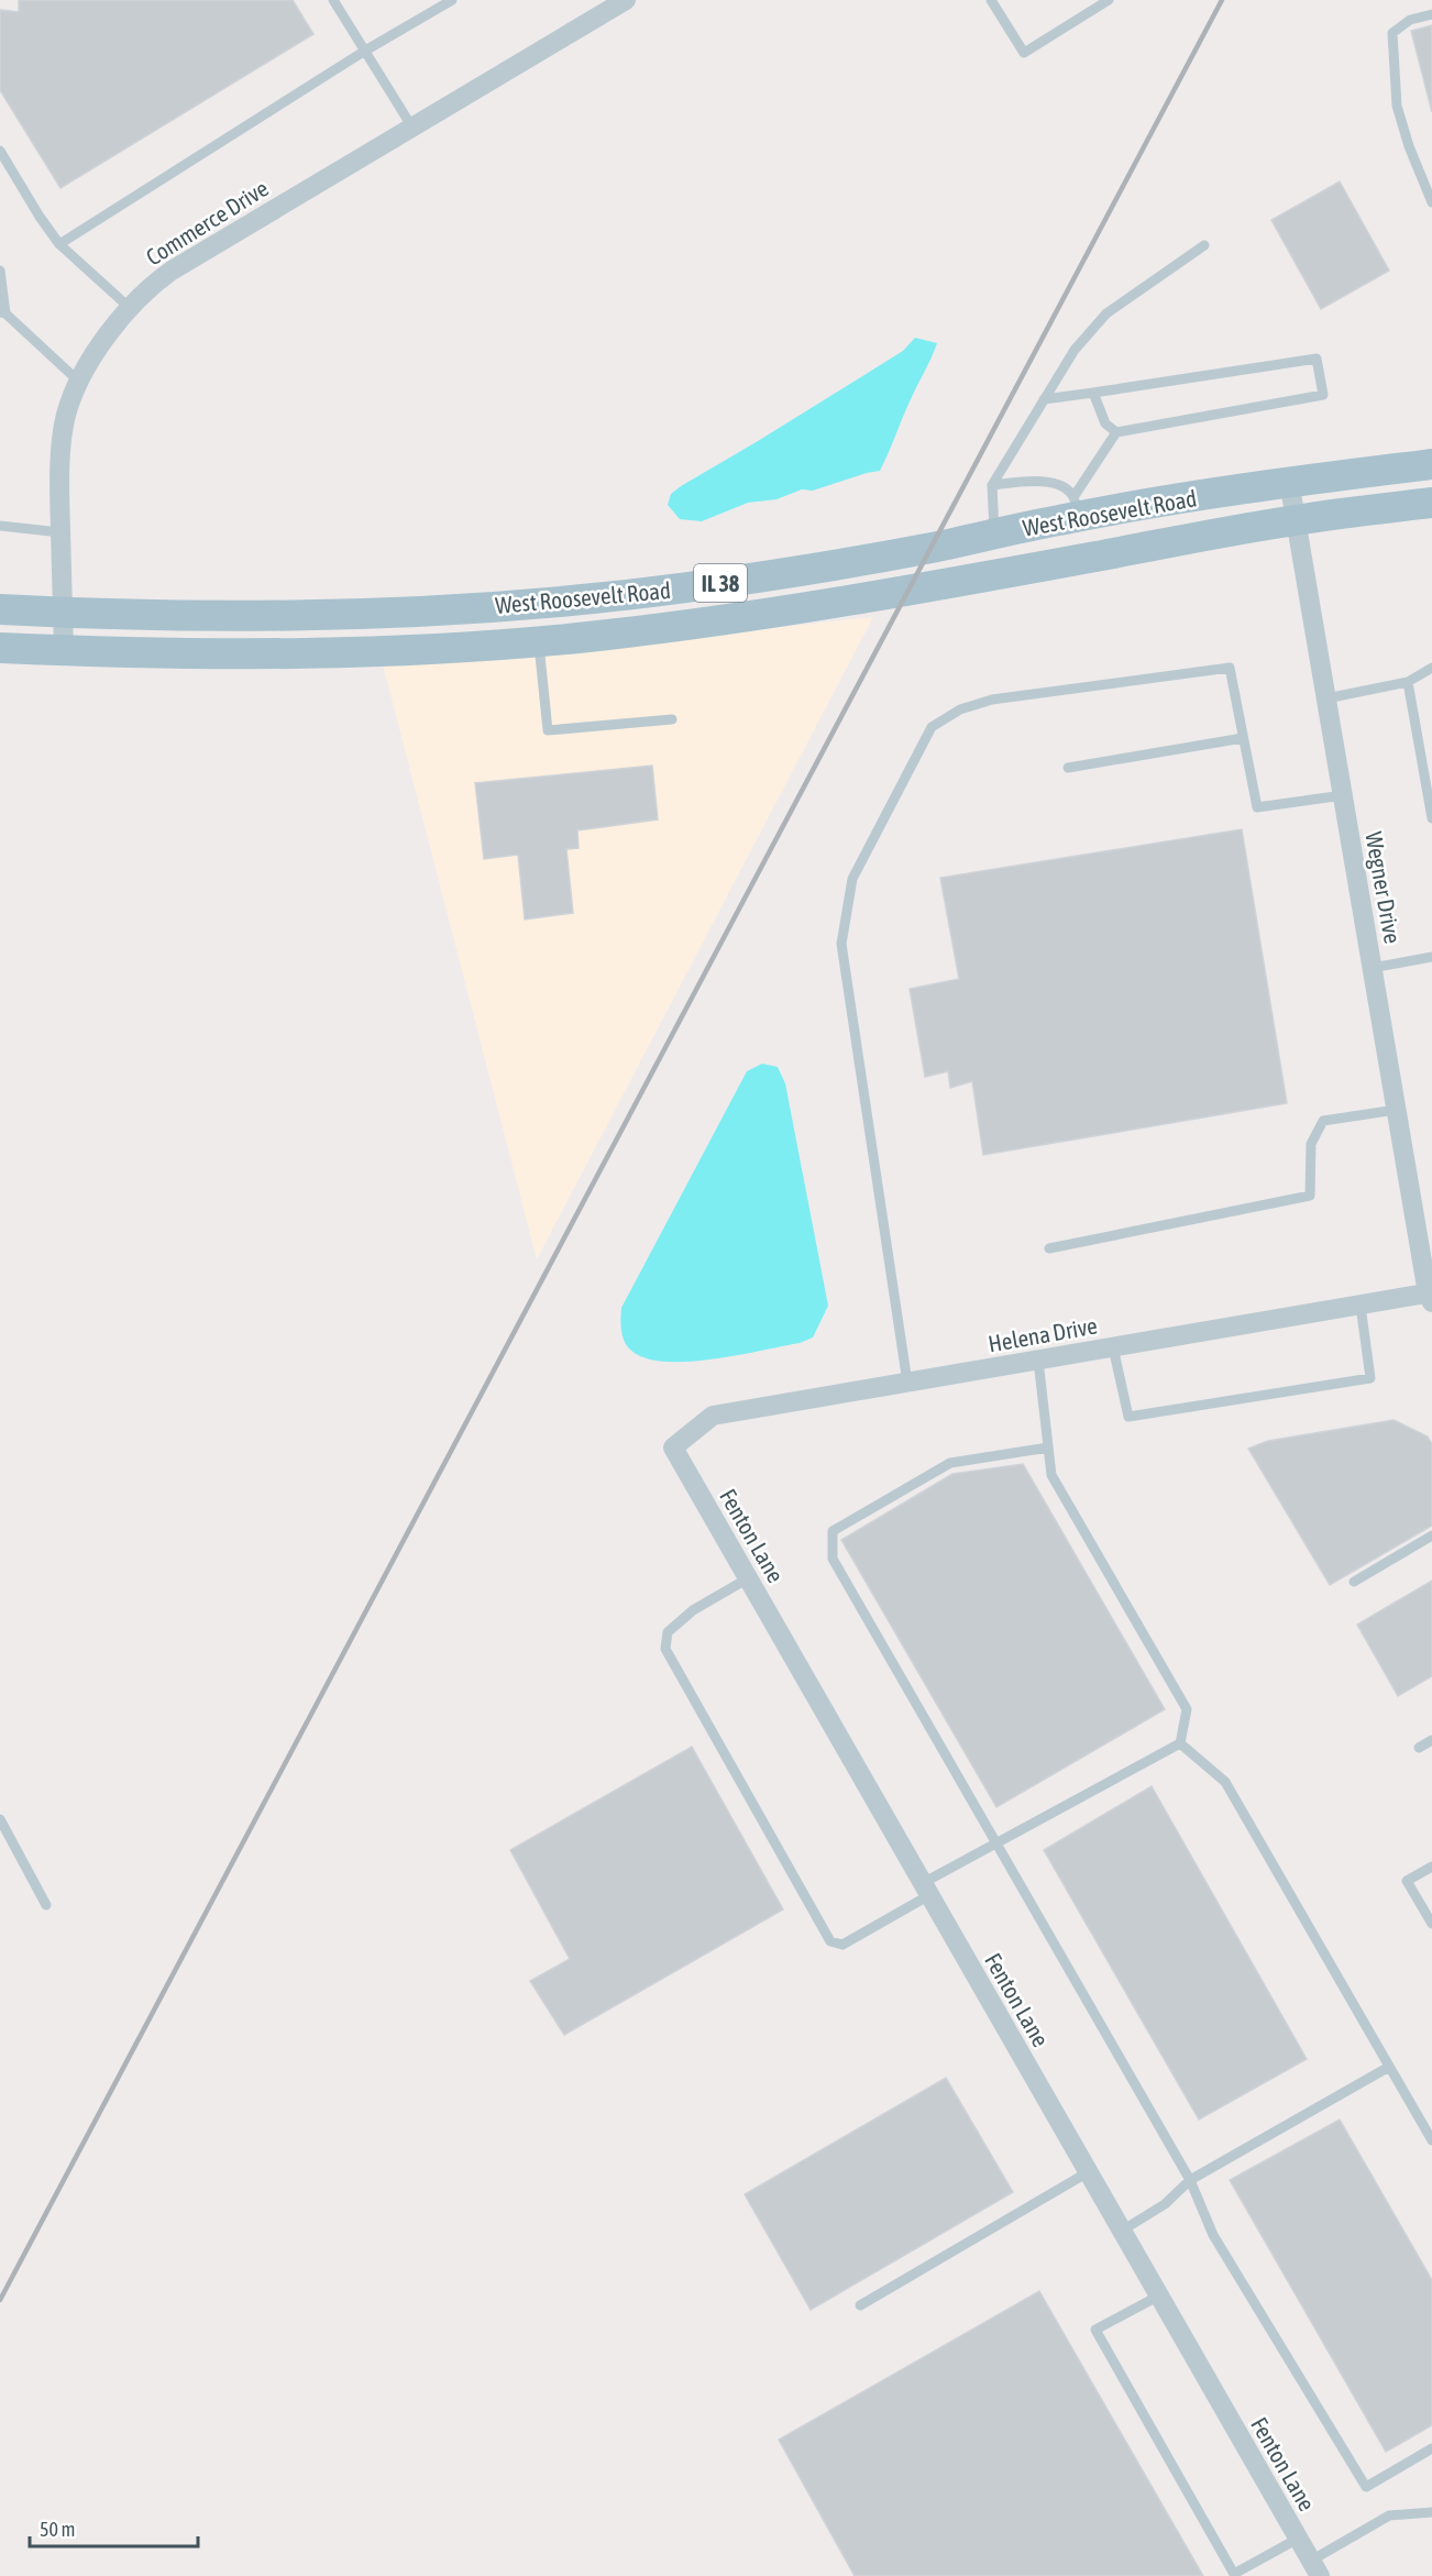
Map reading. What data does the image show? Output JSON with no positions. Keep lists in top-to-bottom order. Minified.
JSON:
{"streets":{"main road":["West Roosevelt Road","IL 38"],"street":["Commerce Drive","Wegner Drive","Helena Drive","Fenton Lane"]},"crossings":[["Commerce Drive","West Roosevelt Road"],["West Roosevelt Road","Wegner Drive"],["Wegner Drive","Helena Drive"],["Helena Drive","Fenton Lane"]],"scale_bar":"50 m"}
